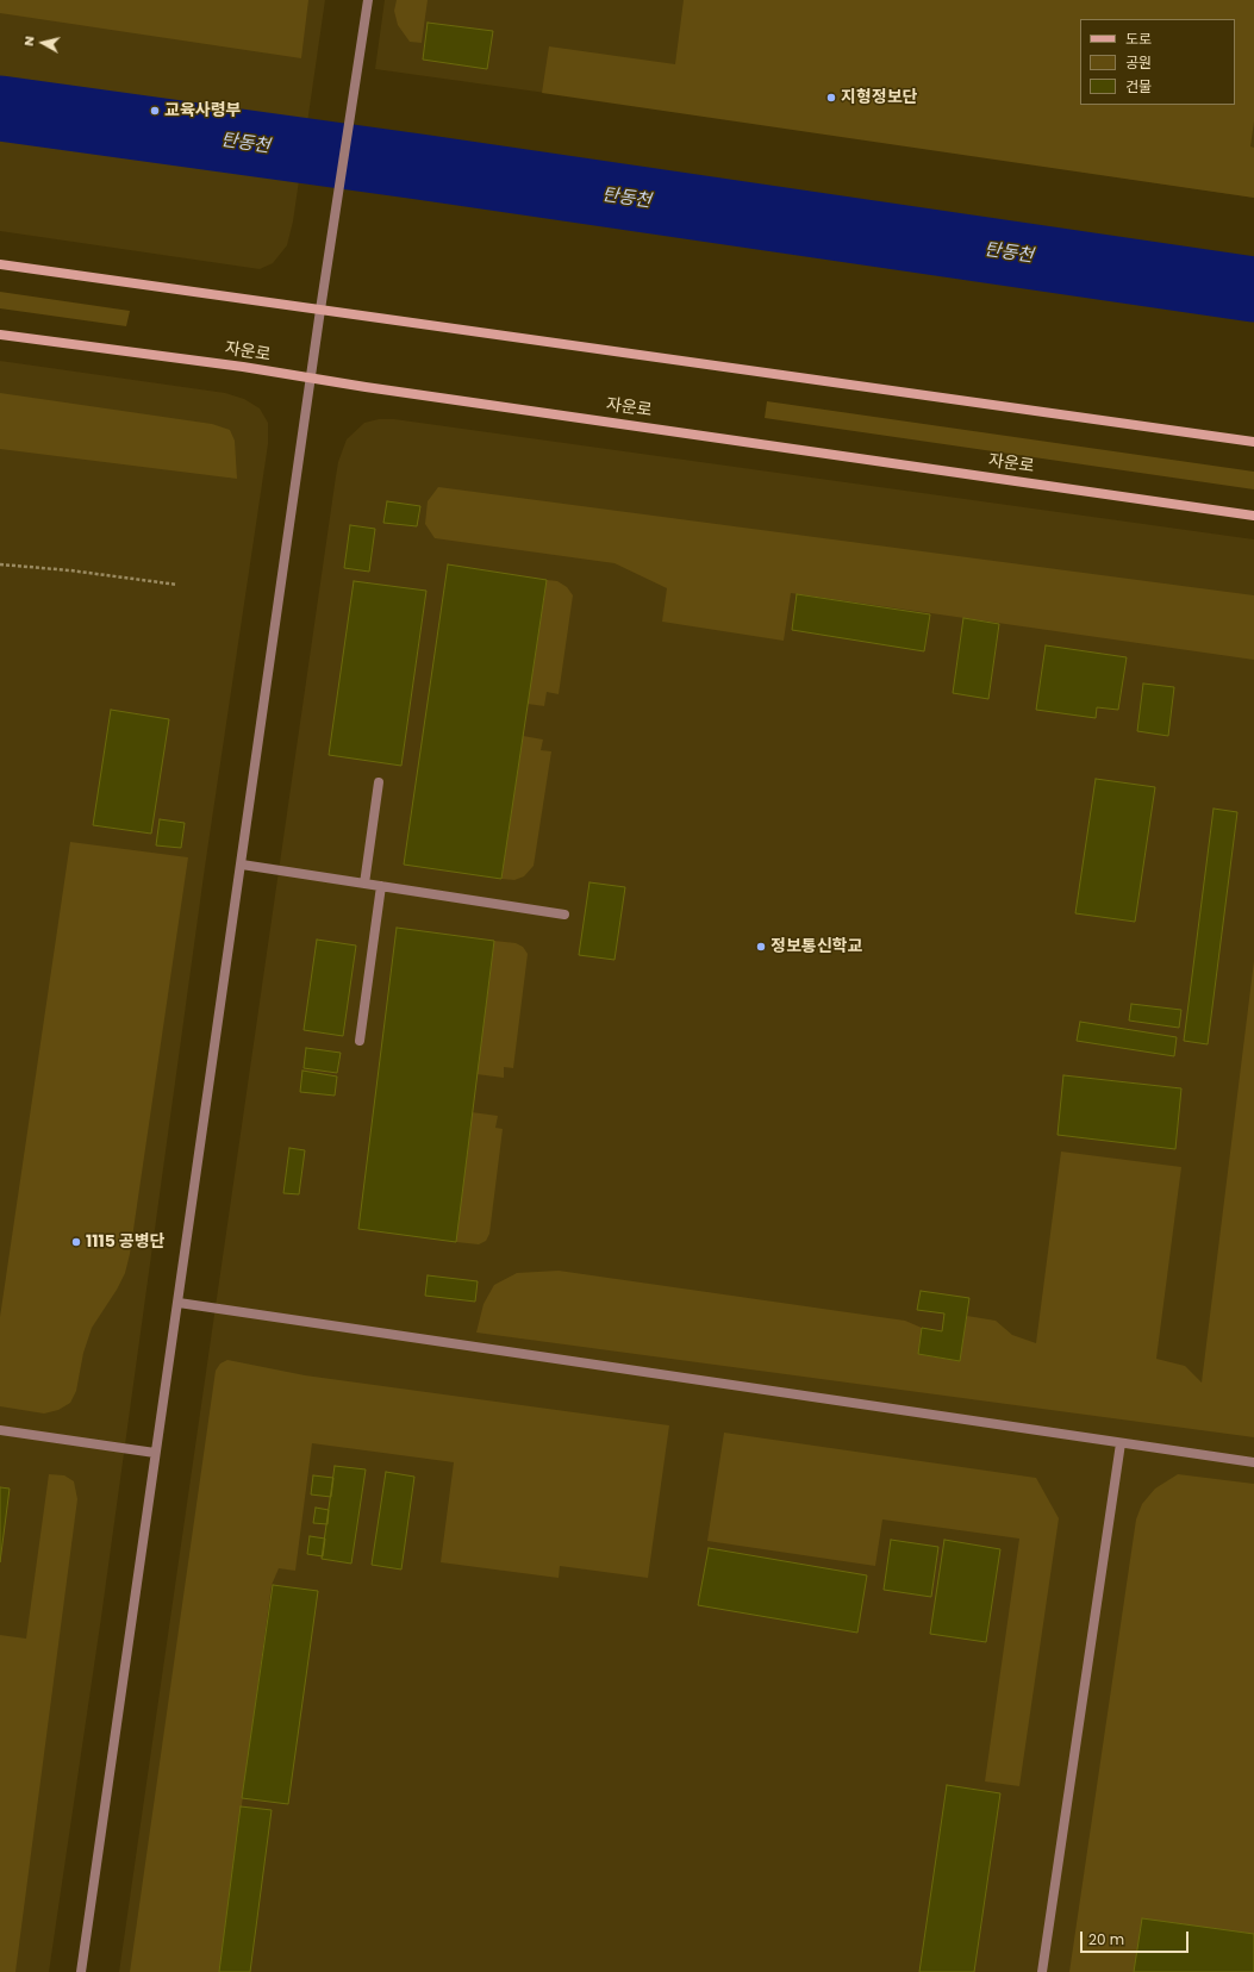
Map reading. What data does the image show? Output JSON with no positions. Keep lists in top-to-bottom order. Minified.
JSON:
{"streets":{"street":["자운로"]},"water":["탄동천"],"places":["지형정보단","교육사령부","정보통신학교","1115 공병단"],"legend":["도로","공원","건물"],"scale_bar":"20 m","north":"left"}
